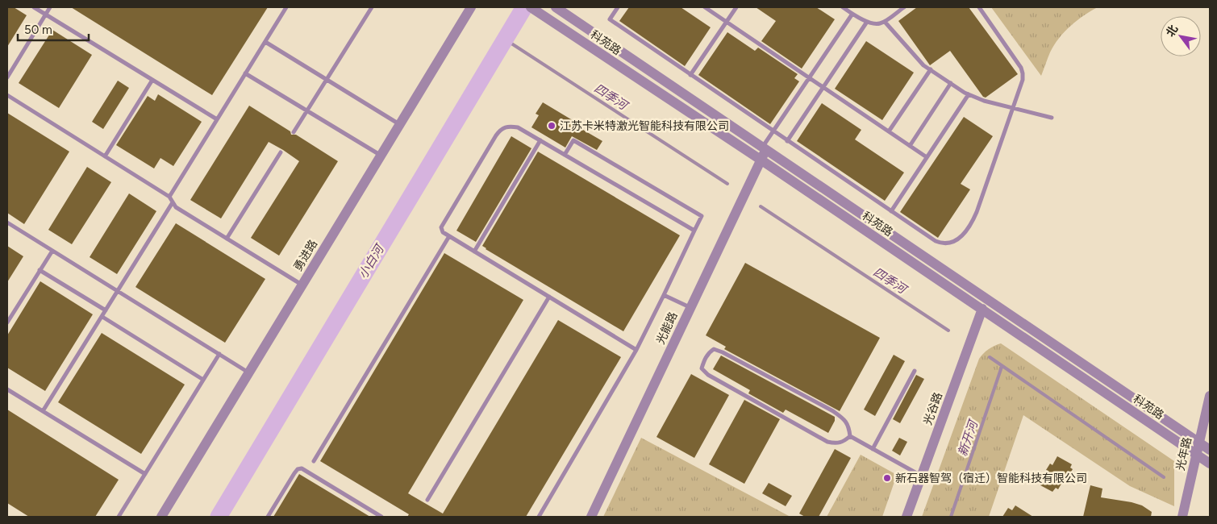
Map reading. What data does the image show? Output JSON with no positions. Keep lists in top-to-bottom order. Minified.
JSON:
{"streets":{"street":["科苑路","勇进路","光能路","光谷路","光年路"]},"crossings":[["科苑路","光能路"],["科苑路","光谷路"],["科苑路","光年路"]],"water":["四季河","小白河","新开河"],"places":["江苏卡米特激光智能科技有限公司","新石器智驾（宿迁）智能科技有限公司"],"scale_bar":"50 m","north":"top left"}
